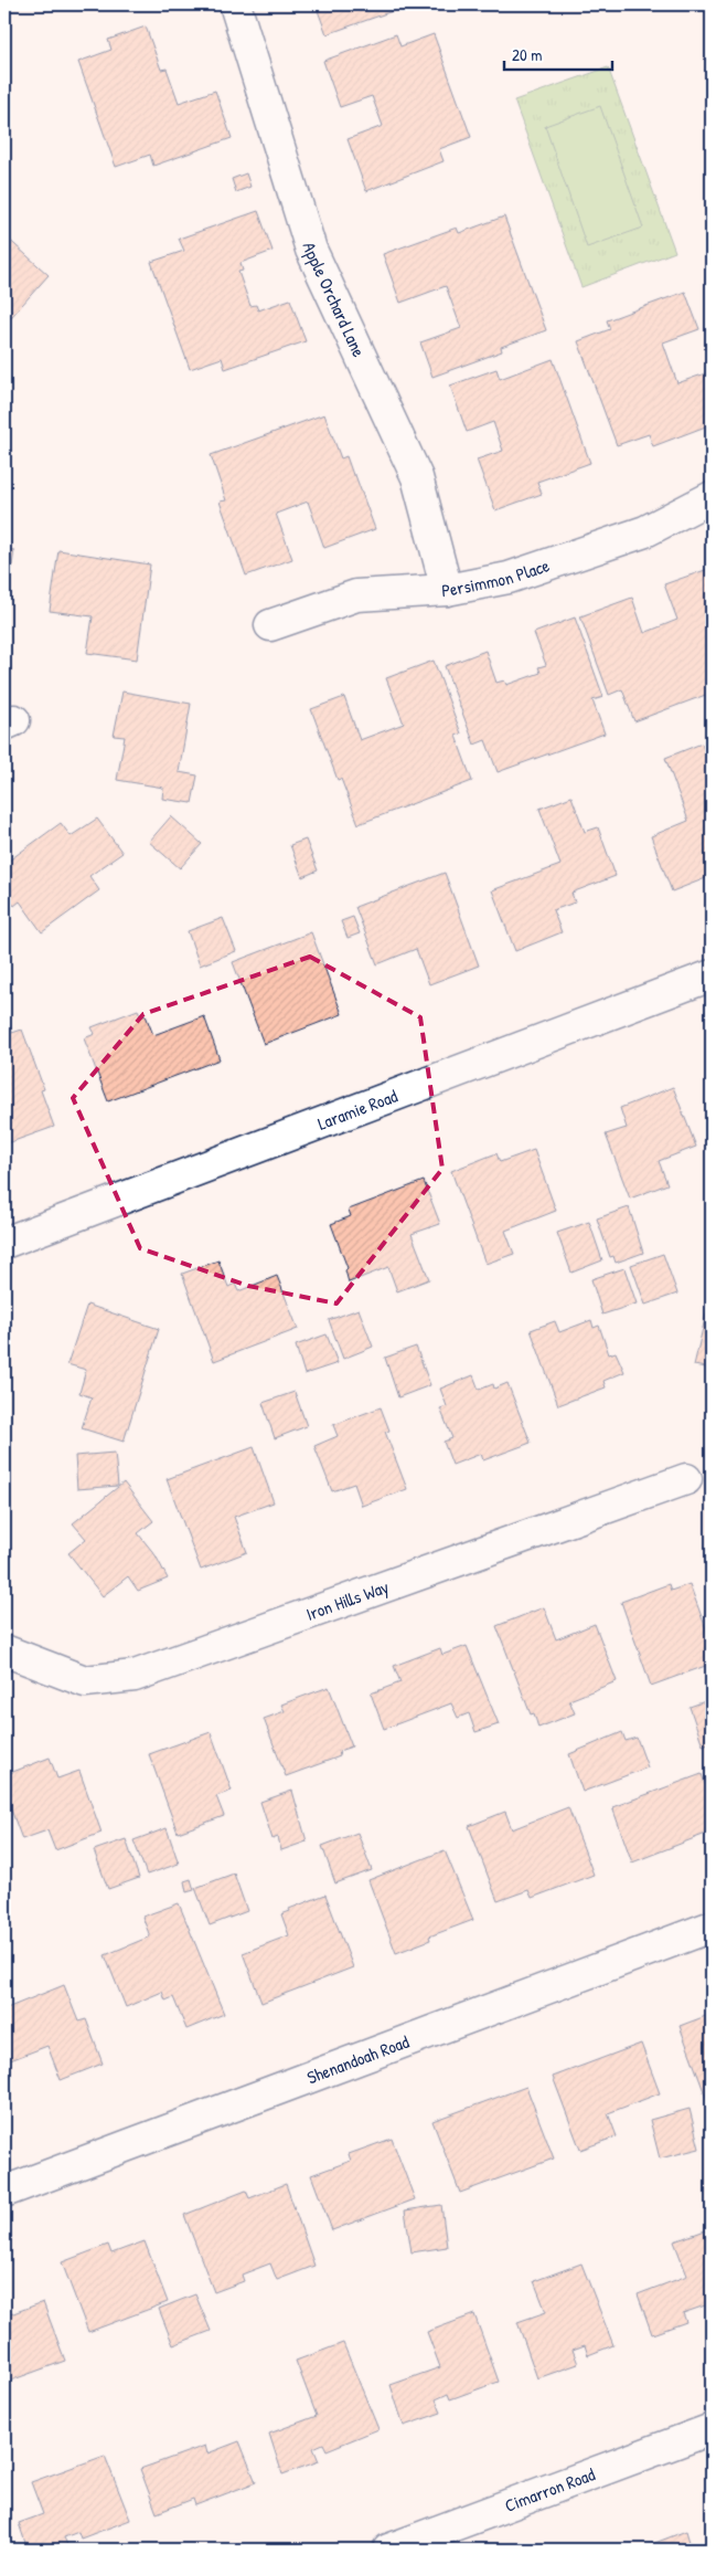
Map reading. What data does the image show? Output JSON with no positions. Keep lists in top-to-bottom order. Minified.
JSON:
{"streets":{"street":["Apple Orchard Lane","Persimmon Place","Laramie Road","Iron Hills Way","Shenandoah Road","Cimarron Road"]},"crossings":[["Apple Orchard Lane","Persimmon Place"]],"scale_bar":"20 m"}
